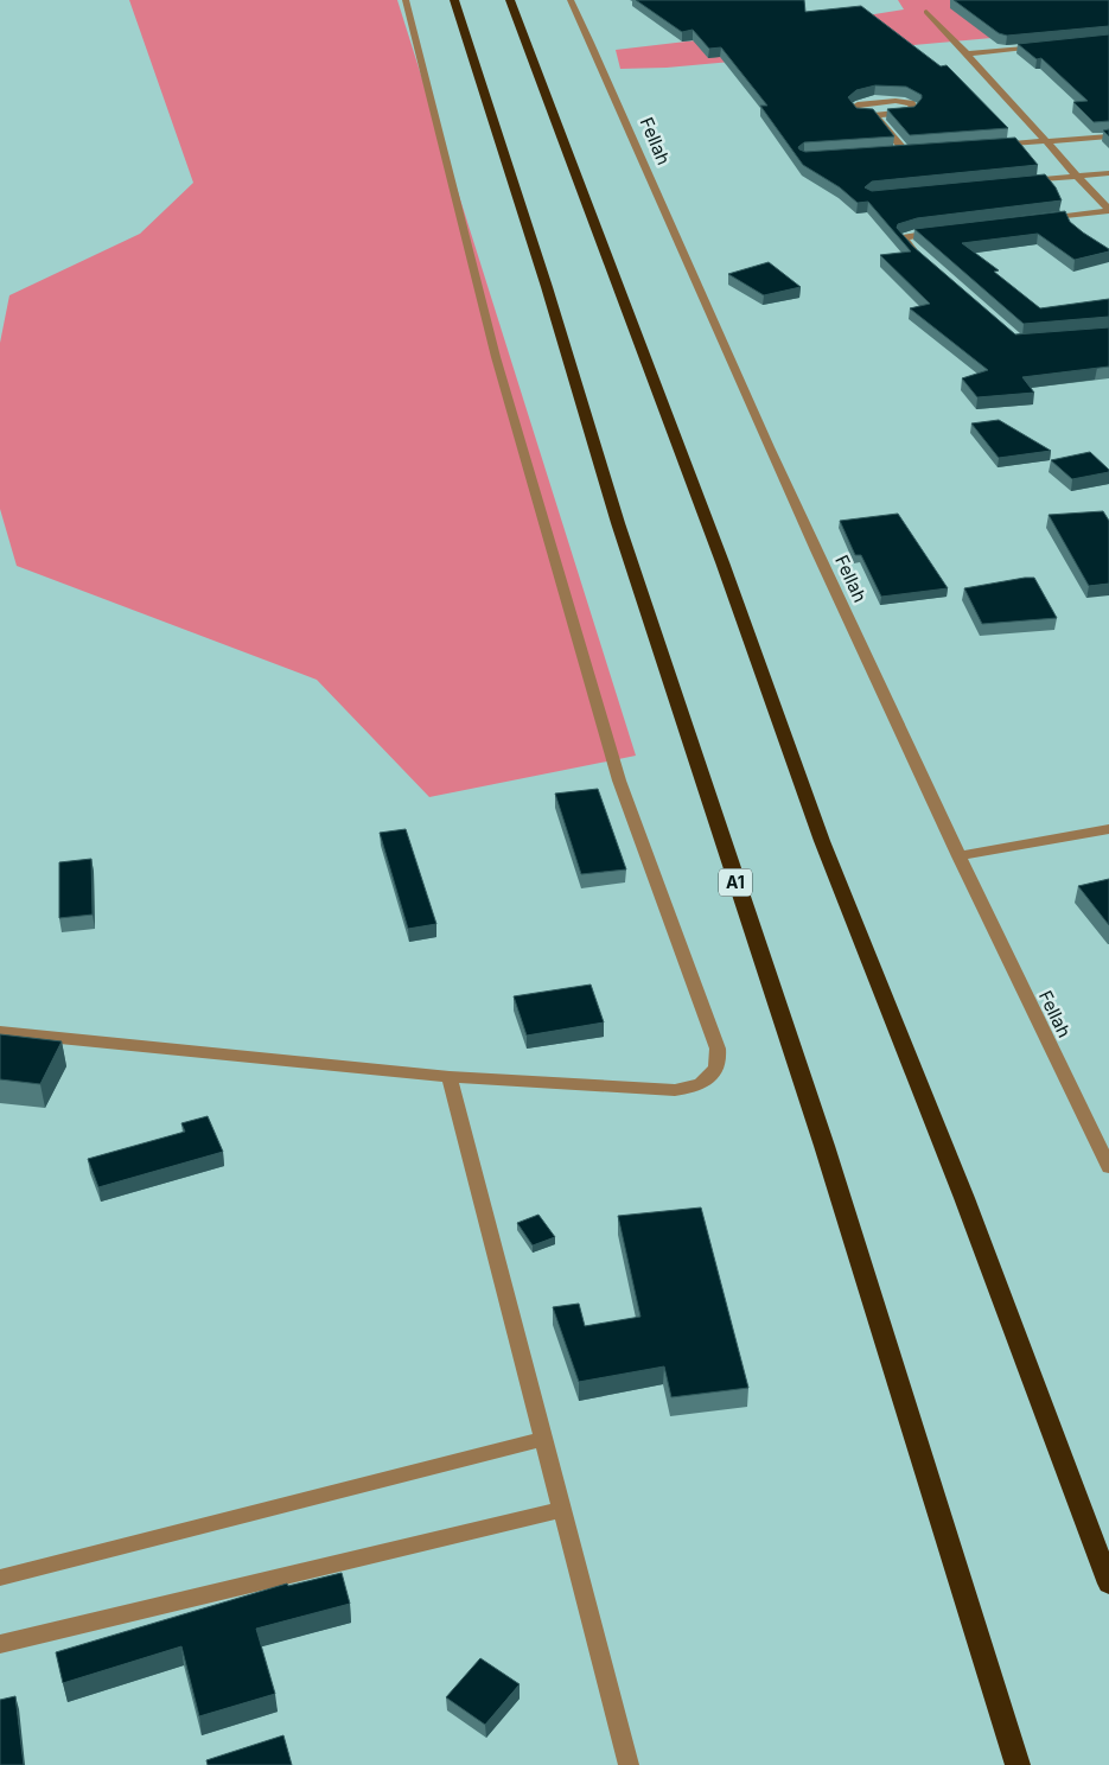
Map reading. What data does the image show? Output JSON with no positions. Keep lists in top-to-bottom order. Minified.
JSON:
{"streets":{"highway":["A1"],"street":["Fellah"]}}
